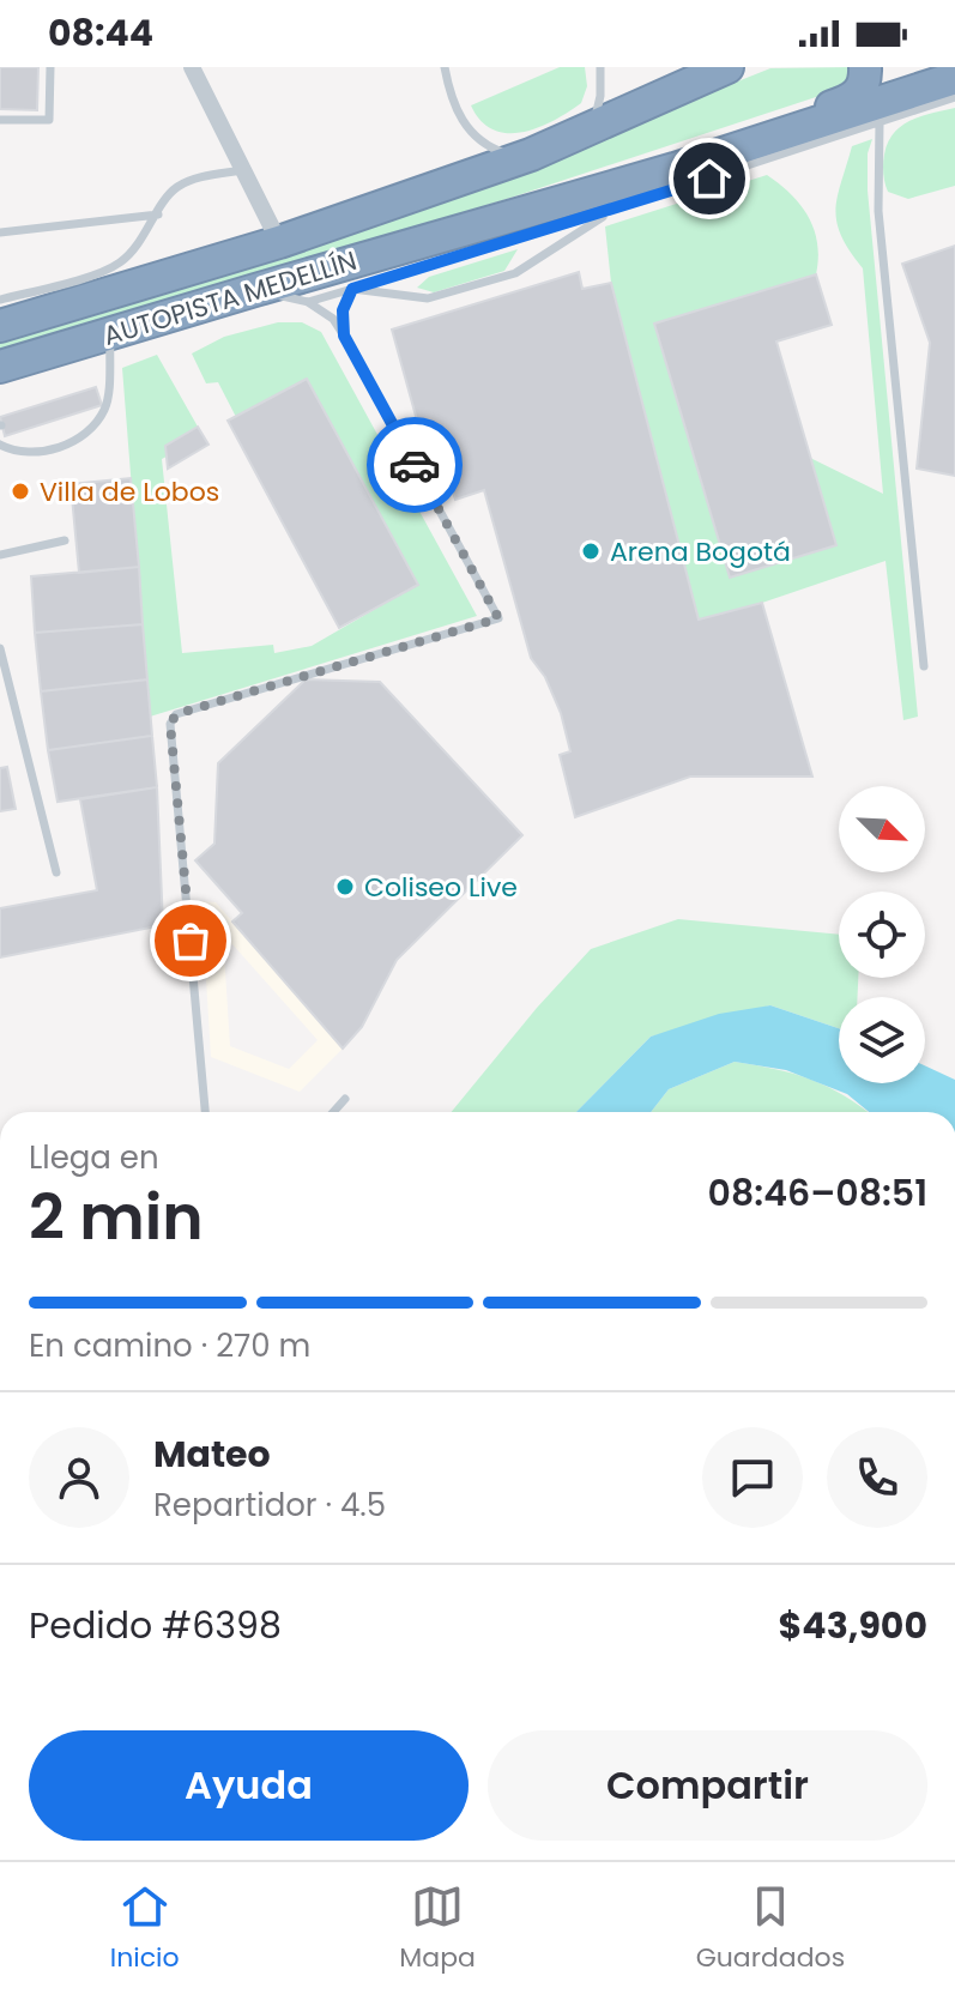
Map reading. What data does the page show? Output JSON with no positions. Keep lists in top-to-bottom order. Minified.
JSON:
{"streets":{"highway":["AUTOPISTA MEDELLÍN"]},"places":["Villa de Lobos","Arena Bogotá","Coliseo Live"],"north":"bottom right","page":{"status":"08:44","heading":["2 min","Llega en","08:46–08:51"],"panel":["Mateo","Repartidor · 4.5","Pedido #6398","$43,900"],"bar":"En camino · 270 m","buttons":["Ayuda","Compartir"],"tabs":["Inicio","Mapa","Guardados"]}}
